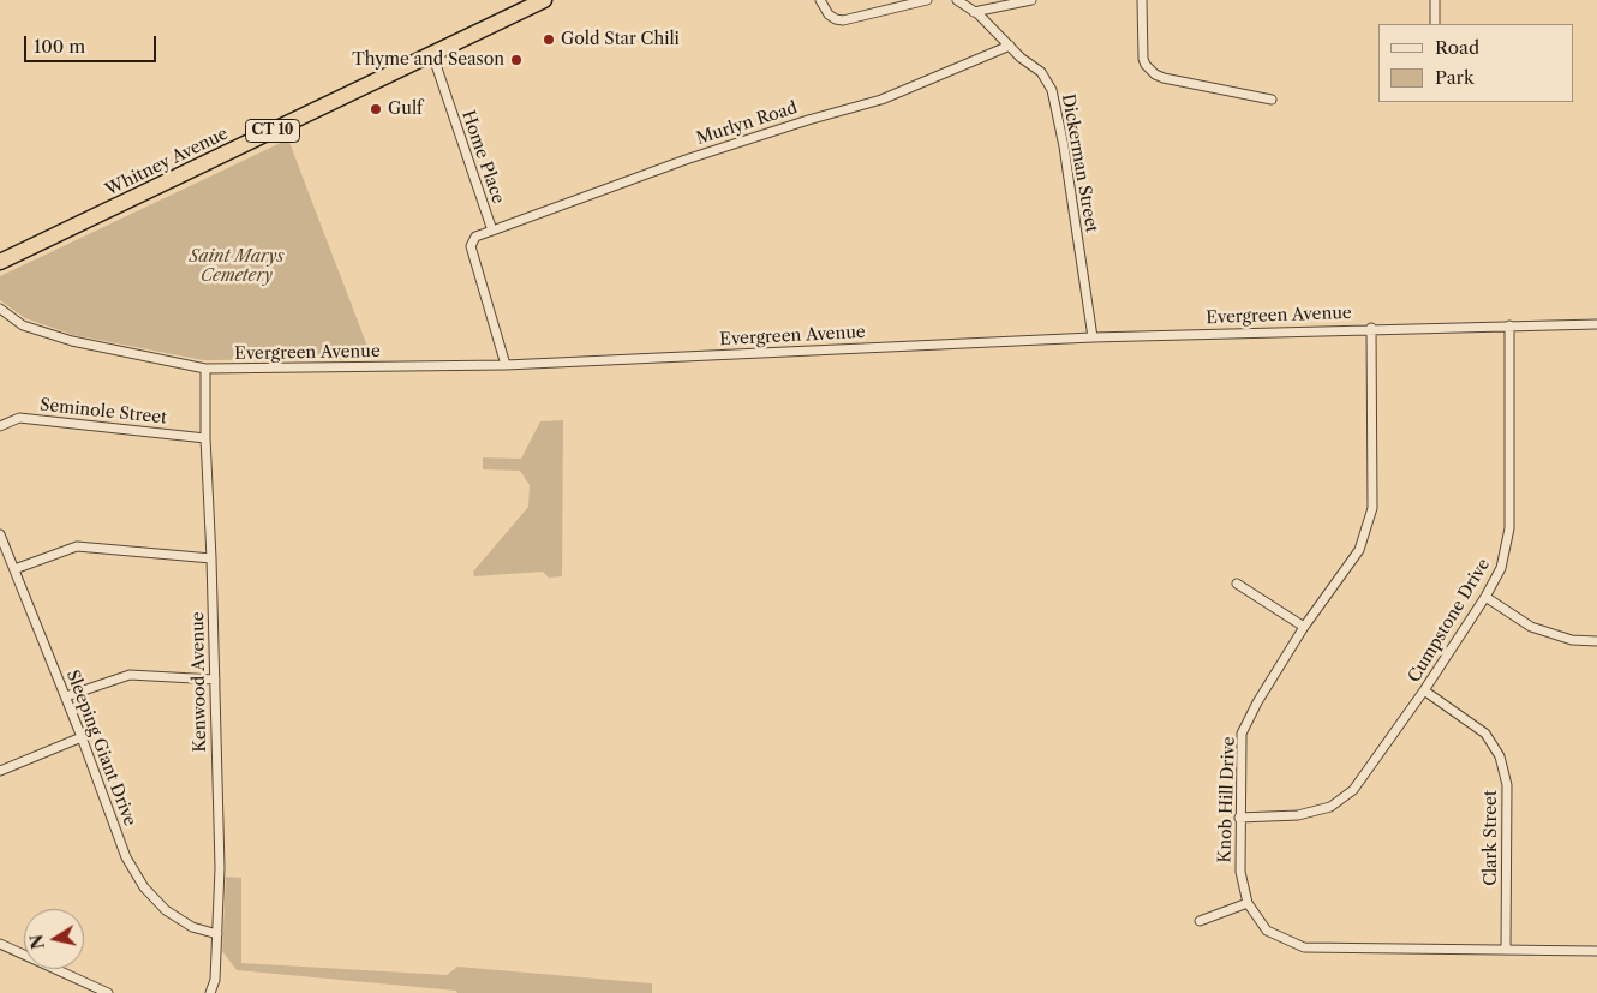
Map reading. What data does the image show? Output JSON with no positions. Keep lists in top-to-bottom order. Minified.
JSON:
{"streets":{"highway":["CT 10","Whitney Avenue"],"street":["Murlyn Road","Home Place","Dickerman Street","Evergreen Avenue","Seminole Street","Cumpstone Drive","Kenwood Avenue","Sleeping Giant Drive","Knob Hill Drive","Clark Street"]},"crossings":[["Murlyn Road","Home Place"],["Murlyn Road","Dickerman Street"],["Home Place","Whitney Avenue"],["Home Place","Evergreen Avenue"],["Dickerman Street","Evergreen Avenue"],["Evergreen Avenue","Cumpstone Drive"],["Evergreen Avenue","Kenwood Avenue"],["Evergreen Avenue","Knob Hill Drive"],["Seminole Street","Kenwood Avenue"],["Cumpstone Drive","Knob Hill Drive"],["Cumpstone Drive","Clark Street"],["Kenwood Avenue","Sleeping Giant Drive"],["Knob Hill Drive","Clark Street"]],"parks":["Saint Marys Cemetery"],"places":["Gold Star Chili","Thyme and Season","Gulf"],"legend":["Road","Park"],"scale_bar":"100 m","north":"left"}
